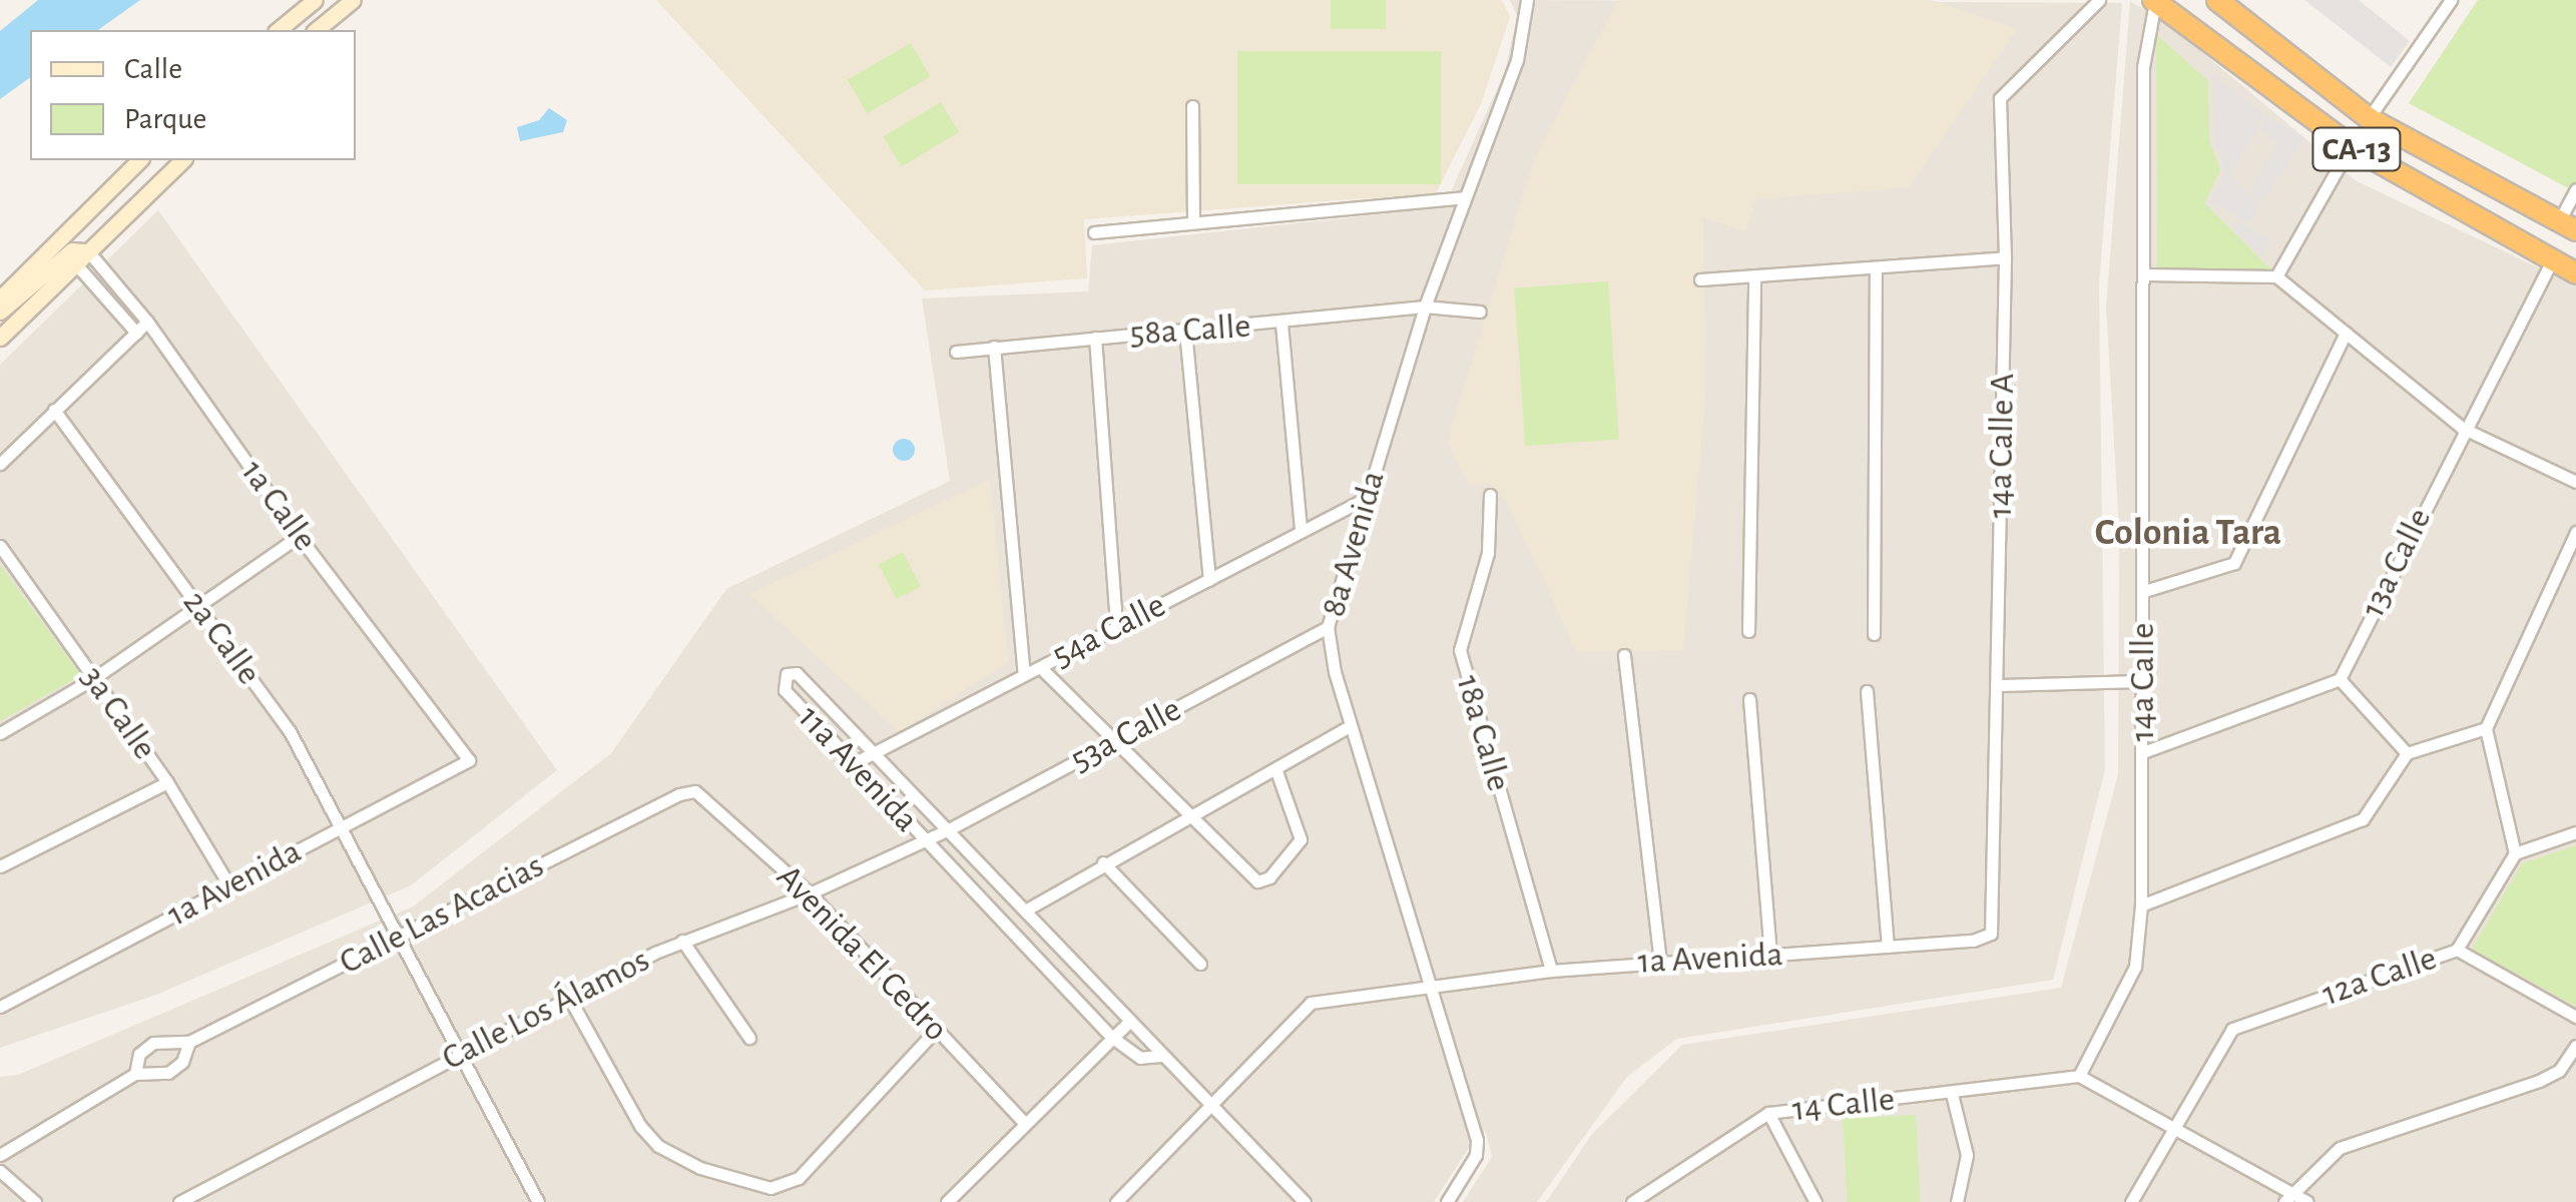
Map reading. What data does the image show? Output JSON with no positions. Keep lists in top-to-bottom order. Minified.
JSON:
{"streets":{"highway":["CA-13"],"street":["58a Calle","14a Calle A","1a Calle","8a Avenida","13a Calle","54a Calle","2a Calle","14a Calle","3a Calle","18a Calle","53a Calle","11a Avenida","1a Avenida","Calle Las Acacias","Avenida El Cedro","12a Calle","Calle Los Álamos","14 Calle"]},"crossings":[["CA-13","13a Calle"],["CA-13","14a Calle"],["58a Calle","8a Avenida"],["14a Calle A","1a Avenida"],["1a Calle","1a Avenida"],["8a Avenida","54a Calle"],["8a Avenida","53a Calle"],["8a Avenida","1a Avenida"],["54a Calle","11a Avenida"],["2a Calle","1a Avenida"],["2a Calle","Calle Las Acacias"],["2a Calle","Calle Los Álamos"],["14a Calle","14 Calle"],["3a Calle","1a Avenida"],["18a Calle","1a Avenida"],["53a Calle","11a Avenida"],["53a Calle","Calle Los Álamos"],["11a Avenida","1a Avenida"],["11a Avenida","Calle Los Álamos"],["Calle Las Acacias","Avenida El Cedro"],["Avenida El Cedro","Calle Los Álamos"]],"districts":["Colonia Tara"],"legend":["Calle","Parque"]}
